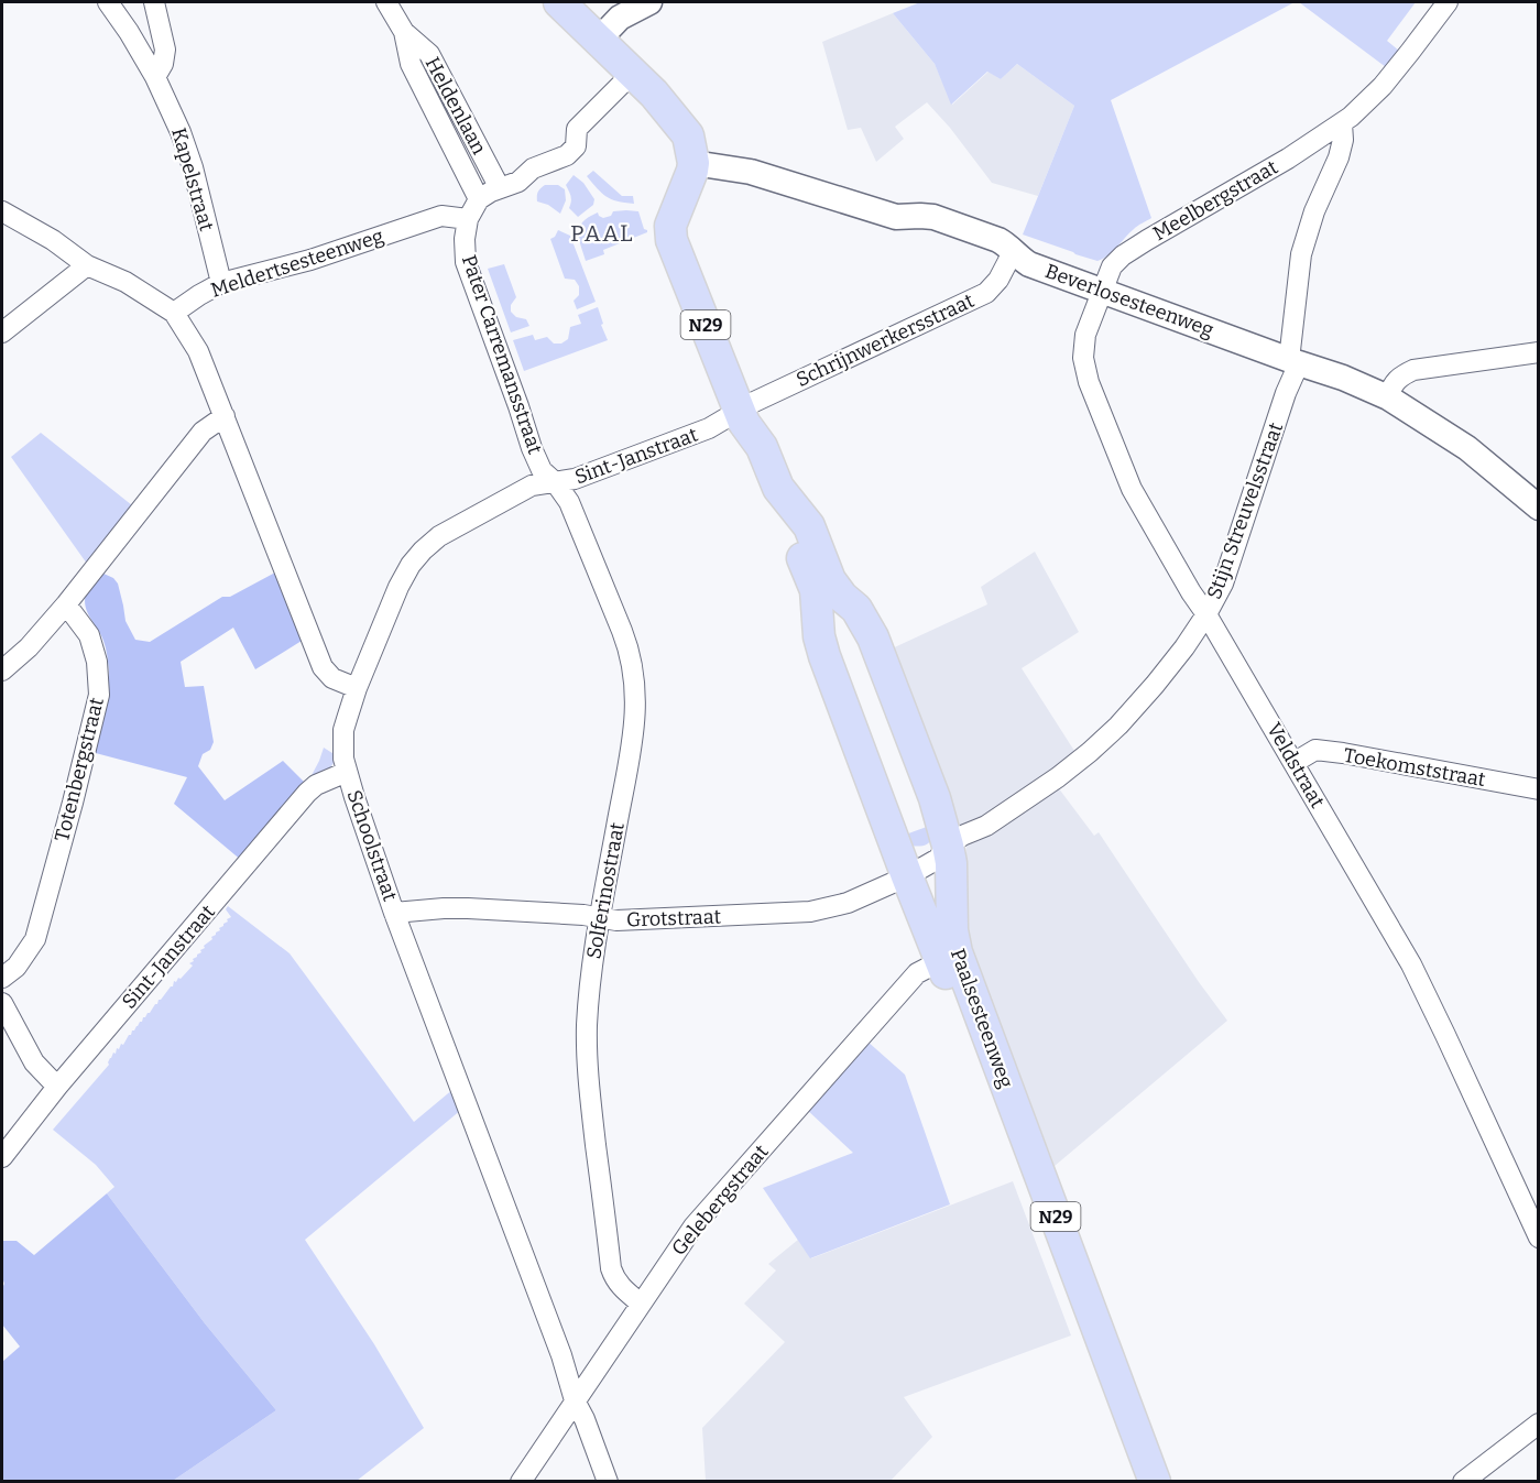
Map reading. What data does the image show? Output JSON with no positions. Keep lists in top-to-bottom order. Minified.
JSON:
{"streets":{"main road":["N29","Paalsesteenweg"],"street":["Heldenlaan","Kapelstraat","Meelbergstraat","Meldertsesteenweg","Beverlosesteenweg","Schrijnwerkersstraat","Pater Carremansstraat","Sint-Janstraat","Stijn Streuvelsstraat","Veldstraat","Toekomststraat","Totenbergstraat","Schoolstraat","Solferinostraat","Grotstraat","Gelebergstraat"]},"crossings":[["Kapelstraat","Meldertsesteenweg"],["Meelbergstraat","Beverlosesteenweg"],["Meelbergstraat","Veldstraat"],["Meldertsesteenweg","Pater Carremansstraat"],["Beverlosesteenweg","Schrijnwerkersstraat"],["Beverlosesteenweg","Stijn Streuvelsstraat"],["Beverlosesteenweg","Veldstraat"],["Beverlosesteenweg","Paalsesteenweg"],["Schrijnwerkersstraat","Sint-Janstraat"],["Schrijnwerkersstraat","Paalsesteenweg"],["Pater Carremansstraat","Sint-Janstraat"],["Pater Carremansstraat","Solferinostraat"],["Sint-Janstraat","Schoolstraat"],["Sint-Janstraat","Solferinostraat"],["Sint-Janstraat","Paalsesteenweg"],["Stijn Streuvelsstraat","Veldstraat"],["Stijn Streuvelsstraat","Grotstraat"],["Stijn Streuvelsstraat","Paalsesteenweg"],["Veldstraat","Toekomststraat"],["Schoolstraat","Grotstraat"],["Schoolstraat","Gelebergstraat"],["Solferinostraat","Grotstraat"],["Solferinostraat","Gelebergstraat"],["Grotstraat","Paalsesteenweg"],["Paalsesteenweg","Gelebergstraat"]],"districts":["PAAL"]}
